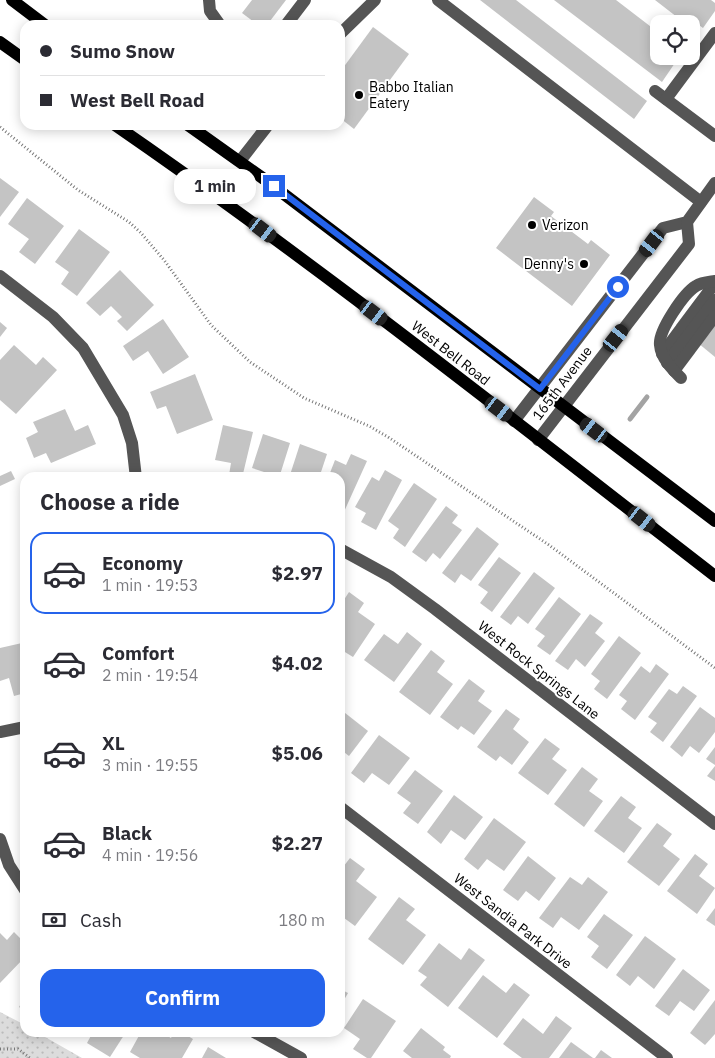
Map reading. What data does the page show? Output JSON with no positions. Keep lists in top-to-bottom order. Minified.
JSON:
{"streets":{"main road":["West Bell Road"],"street":["165th Avenue","West Rock Springs Lane","West Sandia Park Drive"]},"crossings":[["West Bell Road","165th Avenue"]],"places":["Babbo Italian Eatery","Verizon","Denny's"],"page":{"banner":["Sumo Snow","West Bell Road"],"bubble":"1 min","heading":"Choose a ride","list":[{"name":"Economy","note":"1 min · 19:53","value":"$2.97"},{"name":"Comfort","note":"2 min · 19:54","value":"$4.02"},{"name":"XL","note":"3 min · 19:55","value":"$5.06"},{"name":"Black","note":"4 min · 19:56","value":"$2.27"}],"pay":["Cash","180 m"],"buttons":"Confirm"}}
